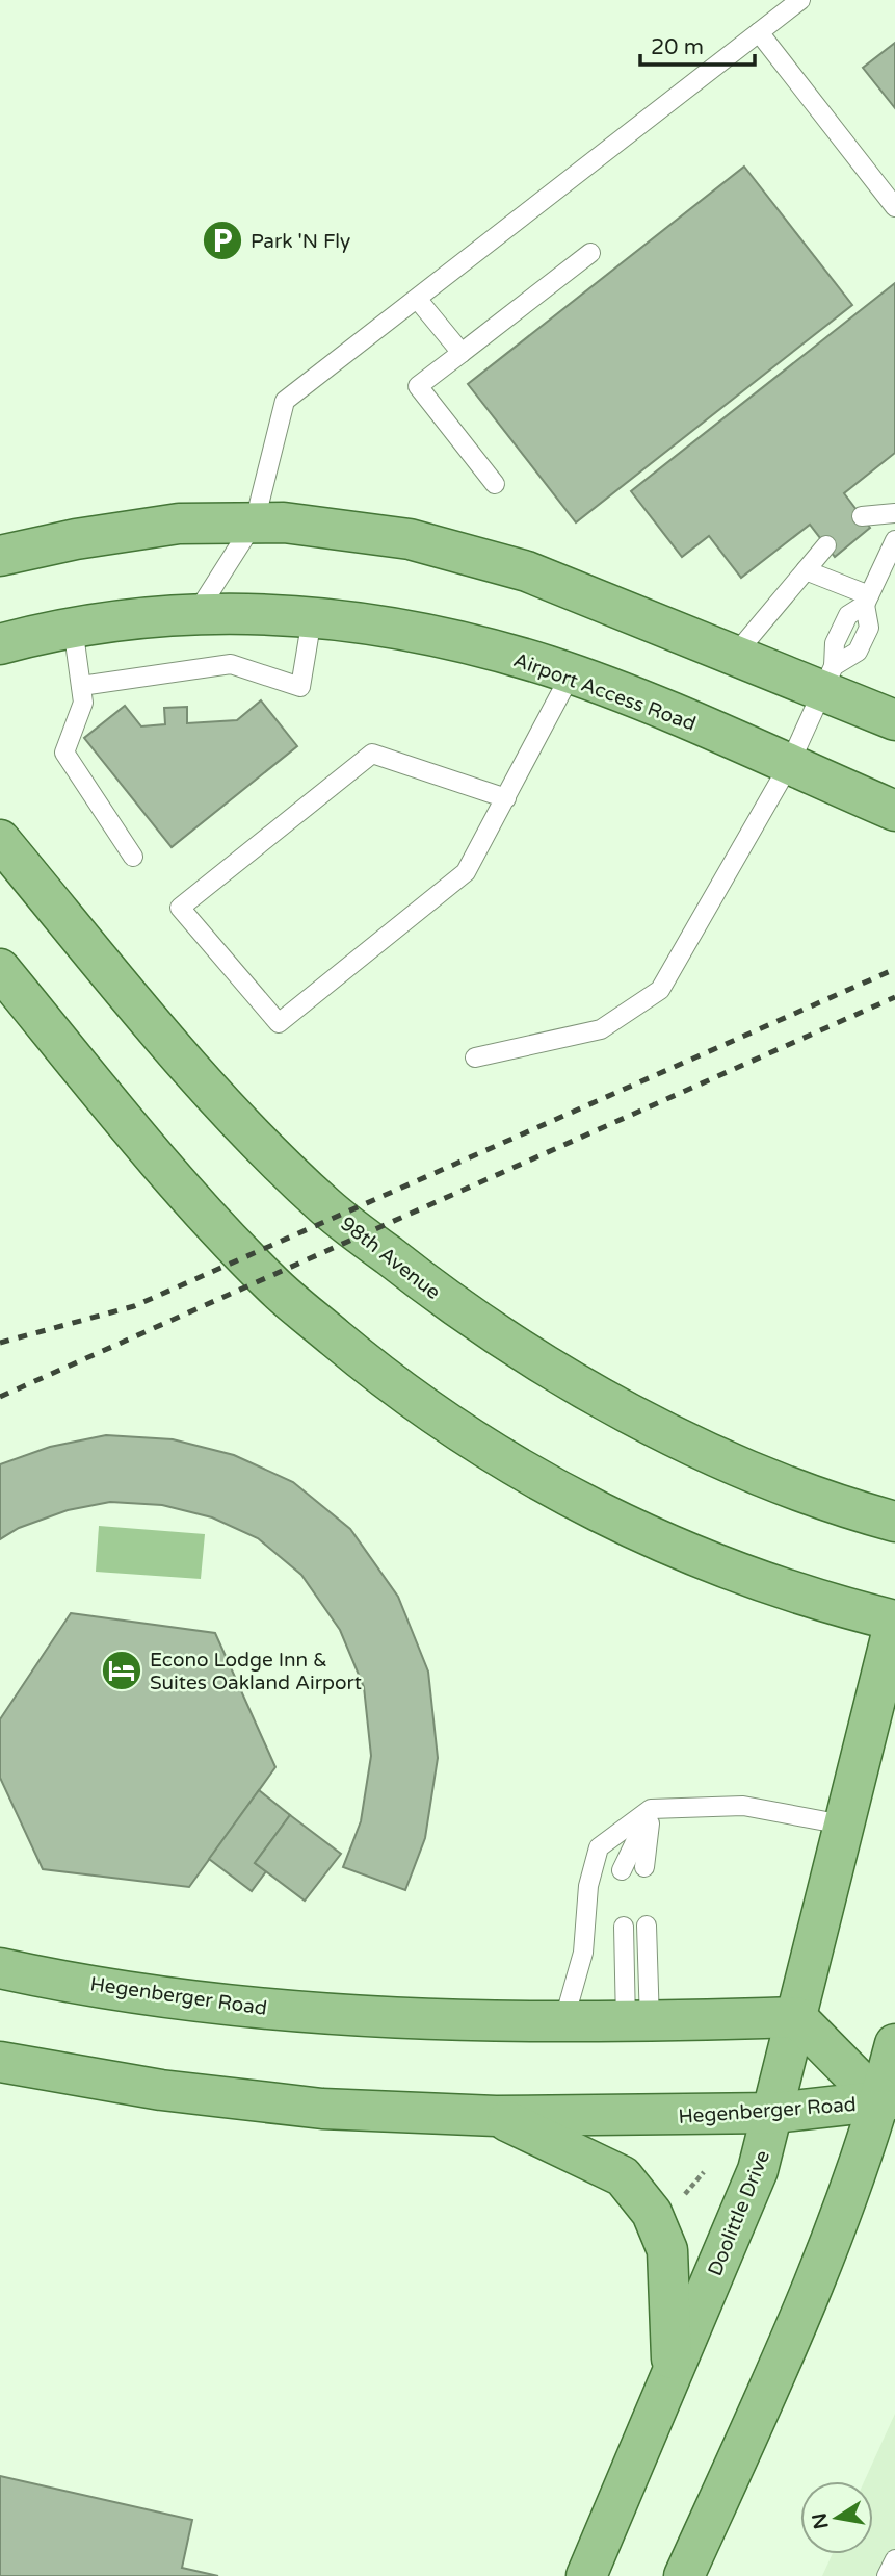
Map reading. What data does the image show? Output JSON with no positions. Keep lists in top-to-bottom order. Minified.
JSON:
{"streets":{"main road":["Airport Access Road","98th Avenue","Hegenberger Road","Doolittle Drive"]},"crossings":[["Hegenberger Road","Doolittle Drive"]],"places":{"parking":["Park 'N Fly"],"hotel":["Econo Lodge Inn & Suites Oakland Airport"]},"scale_bar":"20 m","north":"left"}
